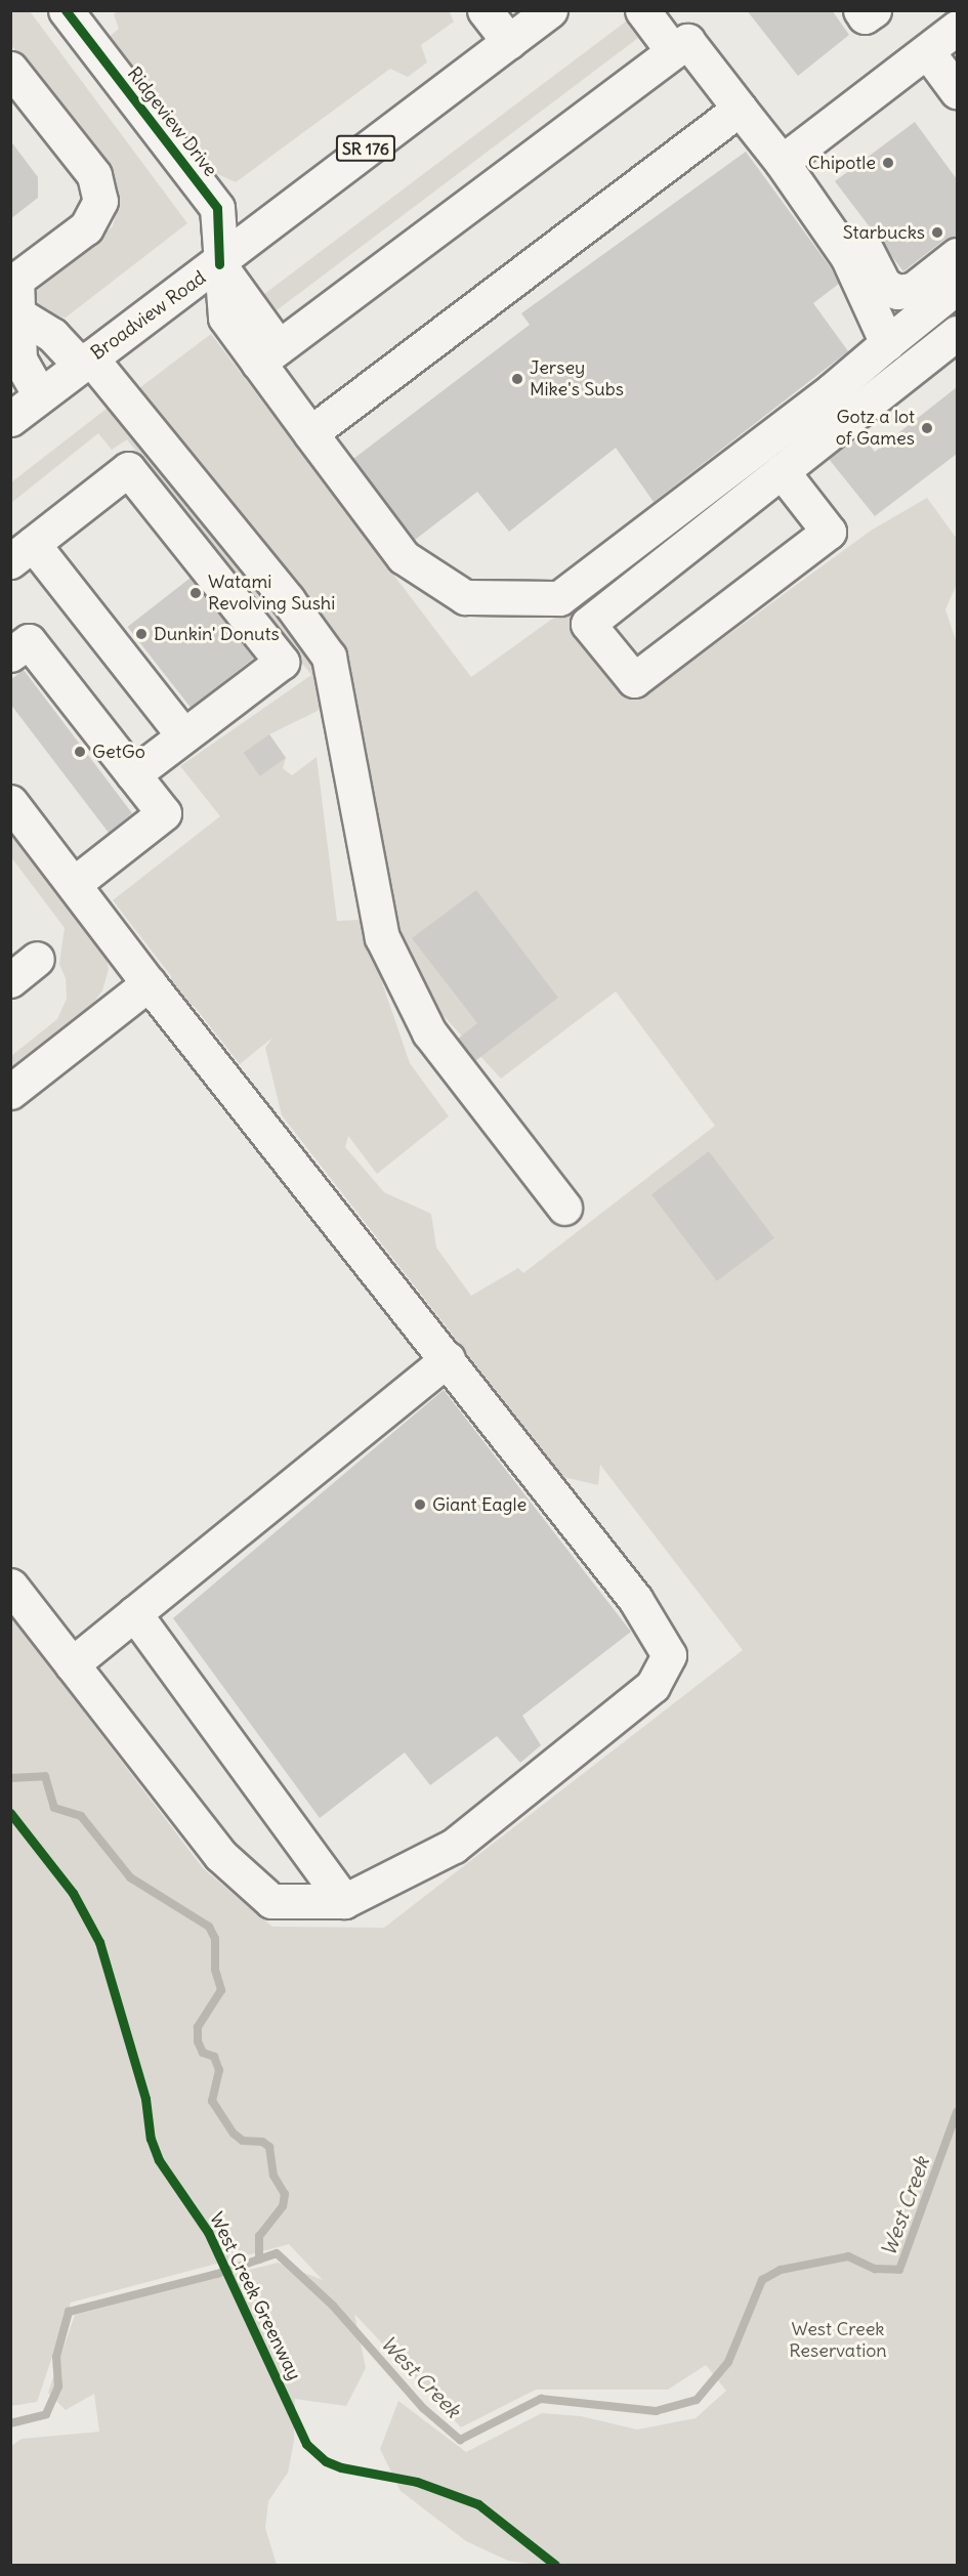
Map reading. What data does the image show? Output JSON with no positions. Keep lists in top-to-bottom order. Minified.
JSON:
{"streets":{"main road":["Ridgeview Drive","SR 176","Broadview Road"],"cycle path":["West Creek Greenway"]},"crossings":[["Ridgeview Drive","Broadview Road"]],"water":["West Creek"],"parks":["West Creek Reservation"],"places":["Chipotle","Starbucks","Jersey Mike's Subs","Gotz a lot of Games","Watami Revolving Sushi","Dunkin' Donuts","GetGo","Giant Eagle"]}
